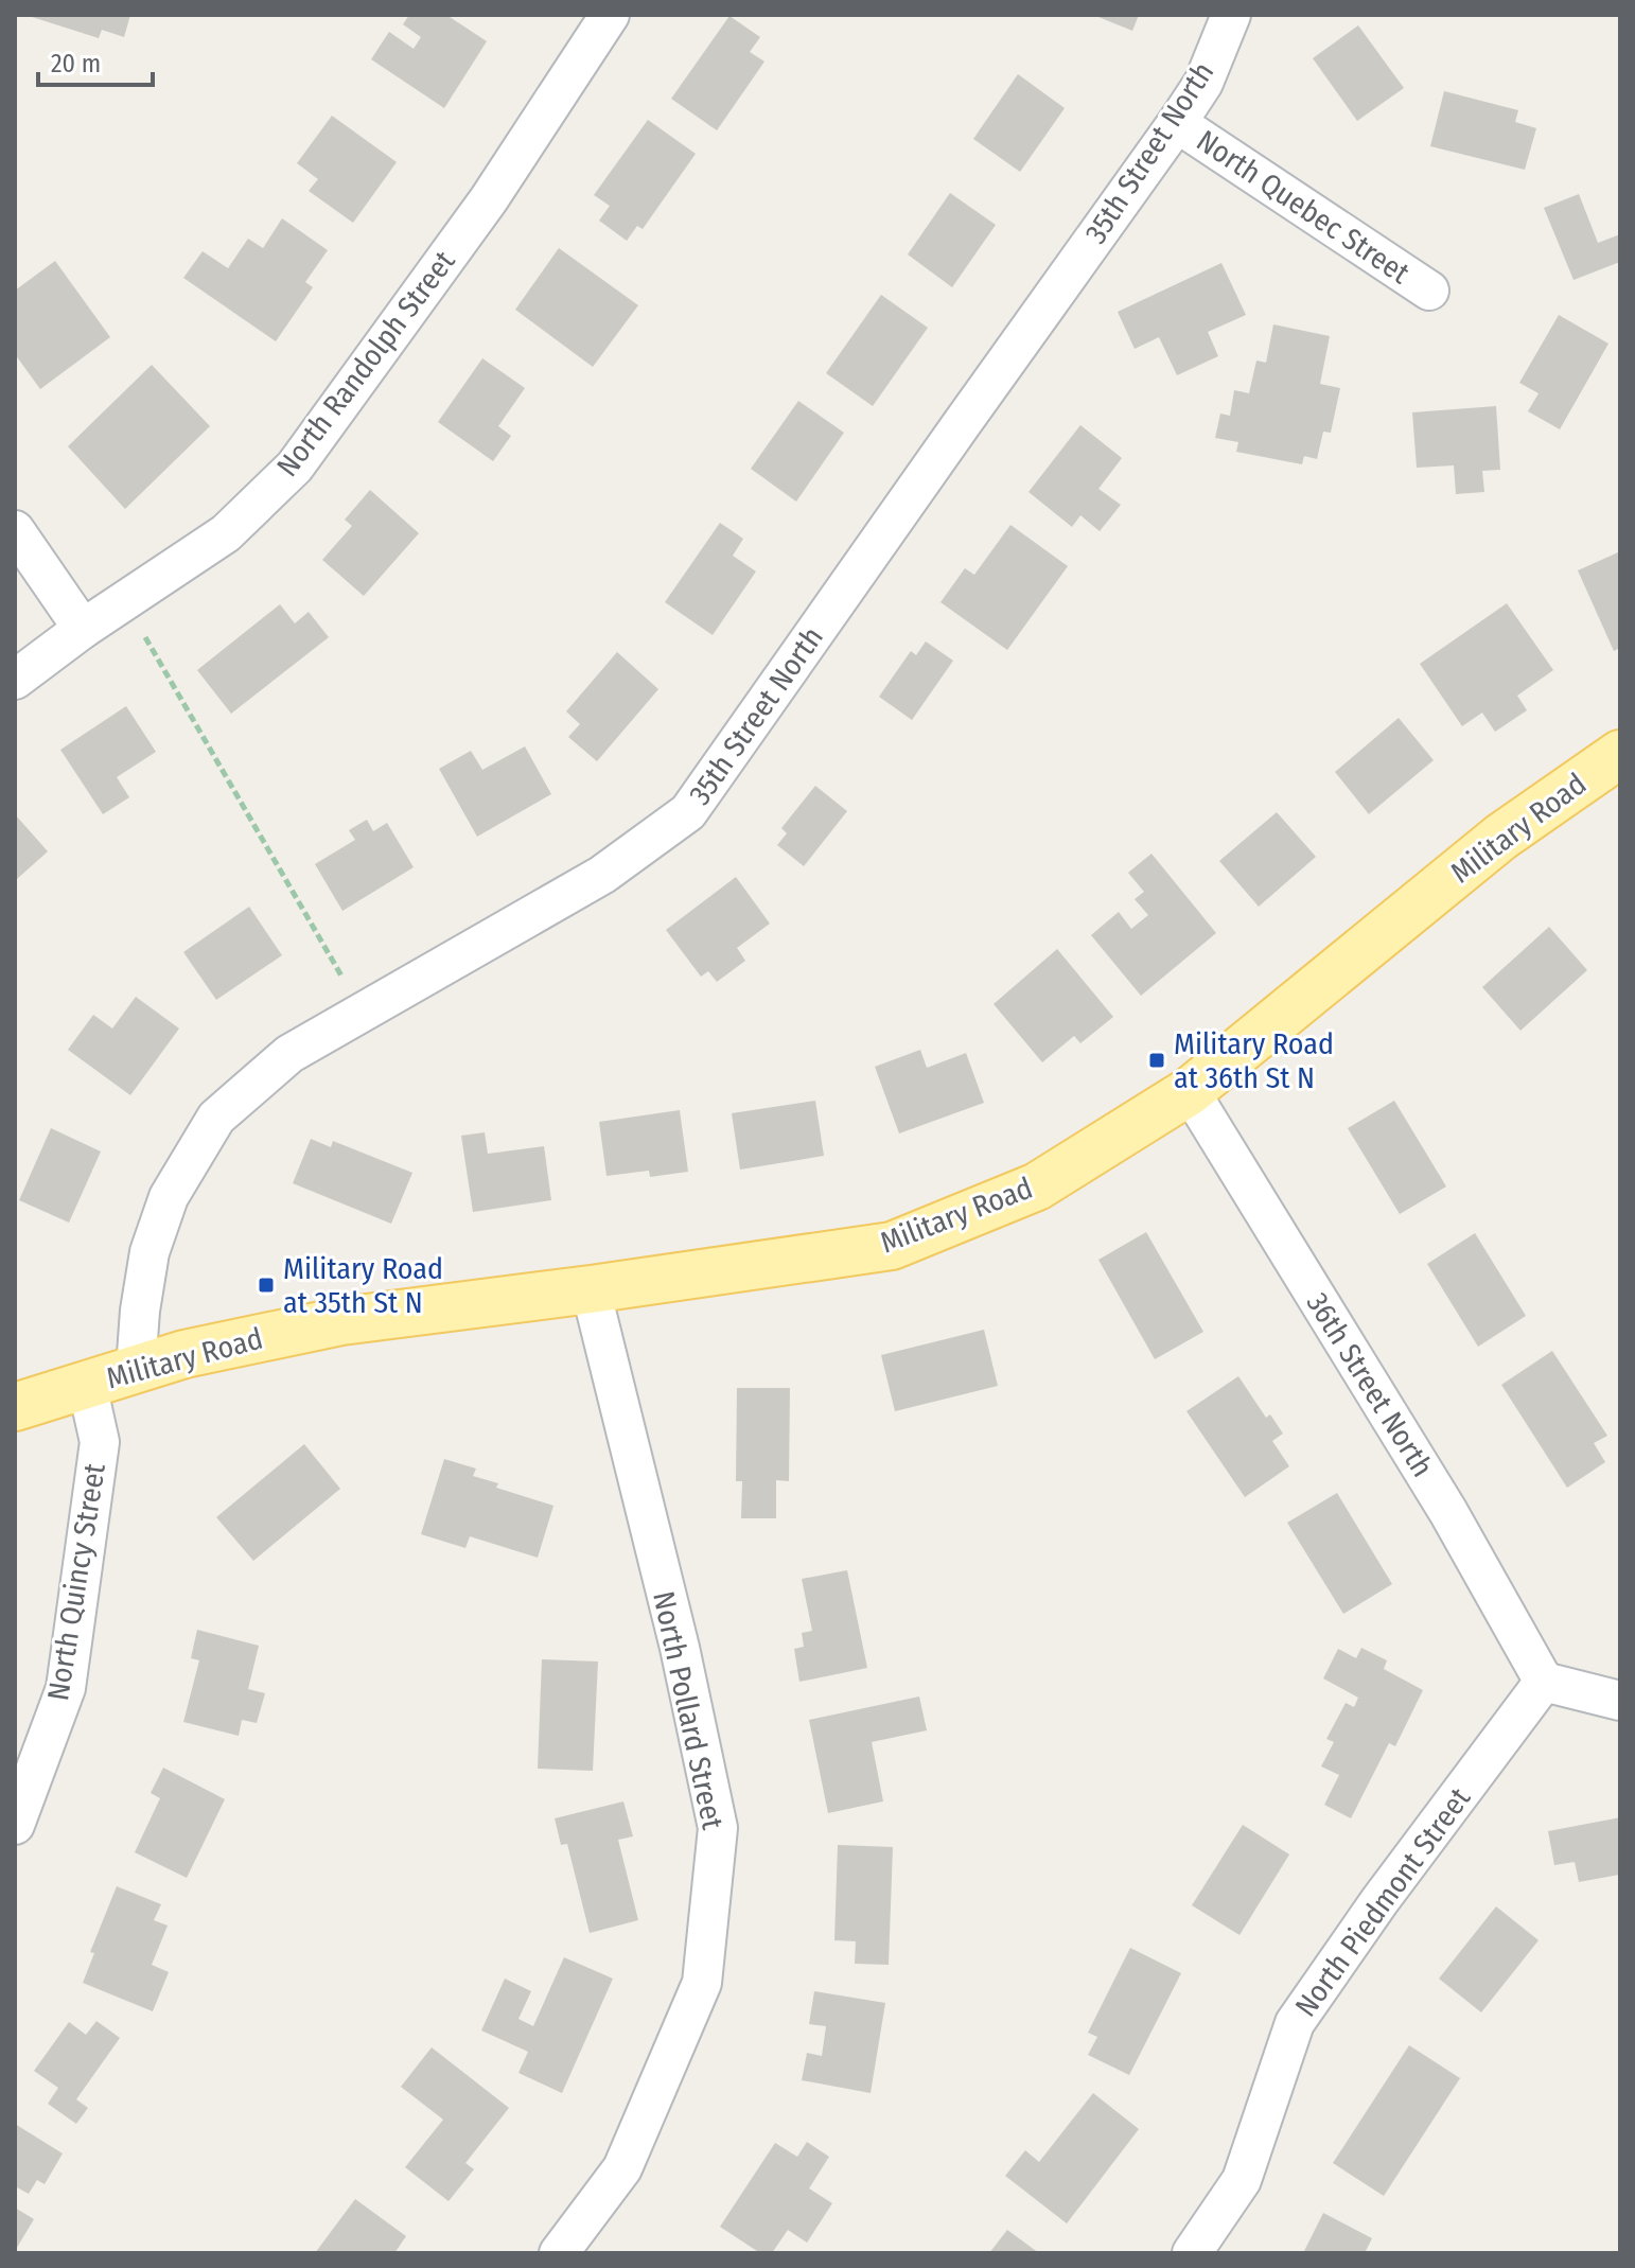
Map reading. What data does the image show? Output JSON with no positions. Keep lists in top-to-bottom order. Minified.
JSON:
{"streets":{"main road":["Military Road"],"street":["35th Street North","North Quebec Street","North Randolph Street","36th Street North","North Quincy Street","North Pollard Street","North Piedmont Street"]},"crossings":[["35th Street North","North Quebec Street"],["35th Street North","Military Road"],["Military Road","36th Street North"],["Military Road","North Quincy Street"],["Military Road","North Pollard Street"],["36th Street North","North Piedmont Street"]],"places":{"transit":["Military Road at 36th St N","Military Road at 35th St N"]},"scale_bar":"20 m"}
